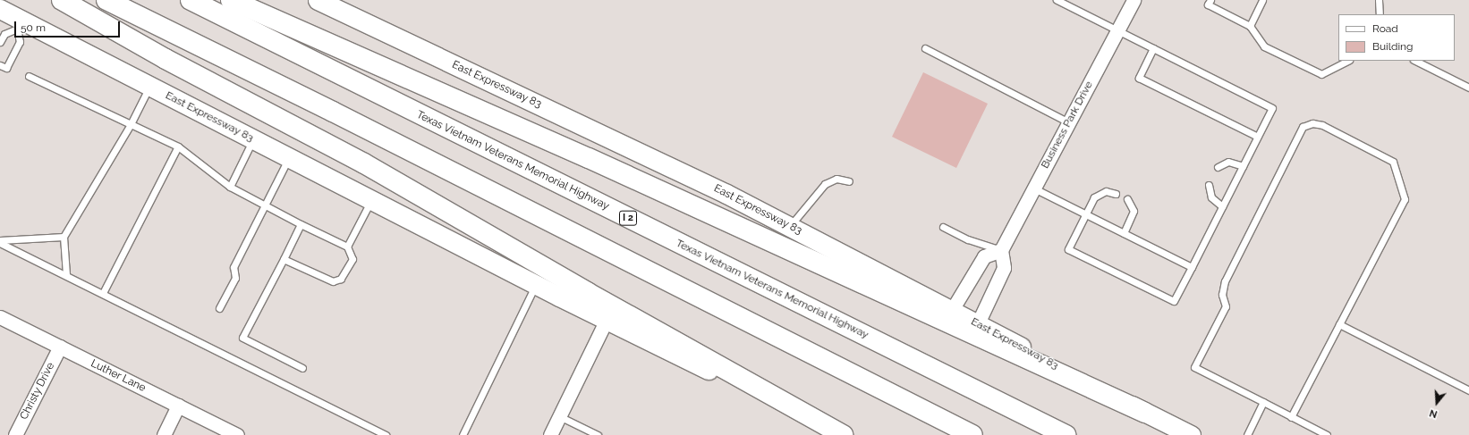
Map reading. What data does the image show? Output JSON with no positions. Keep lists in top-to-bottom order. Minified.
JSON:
{"streets":{"highway":["Texas Vietnam Veterans Memorial Highway","I 2"],"main road":["East Expressway 83"],"street":["Business Park Drive","Luther Lane","Christy Drive"]},"crossings":[["Luther Lane","Christy Drive"]],"legend":["Road","Building"],"scale_bar":"50 m","north":"bottom"}
